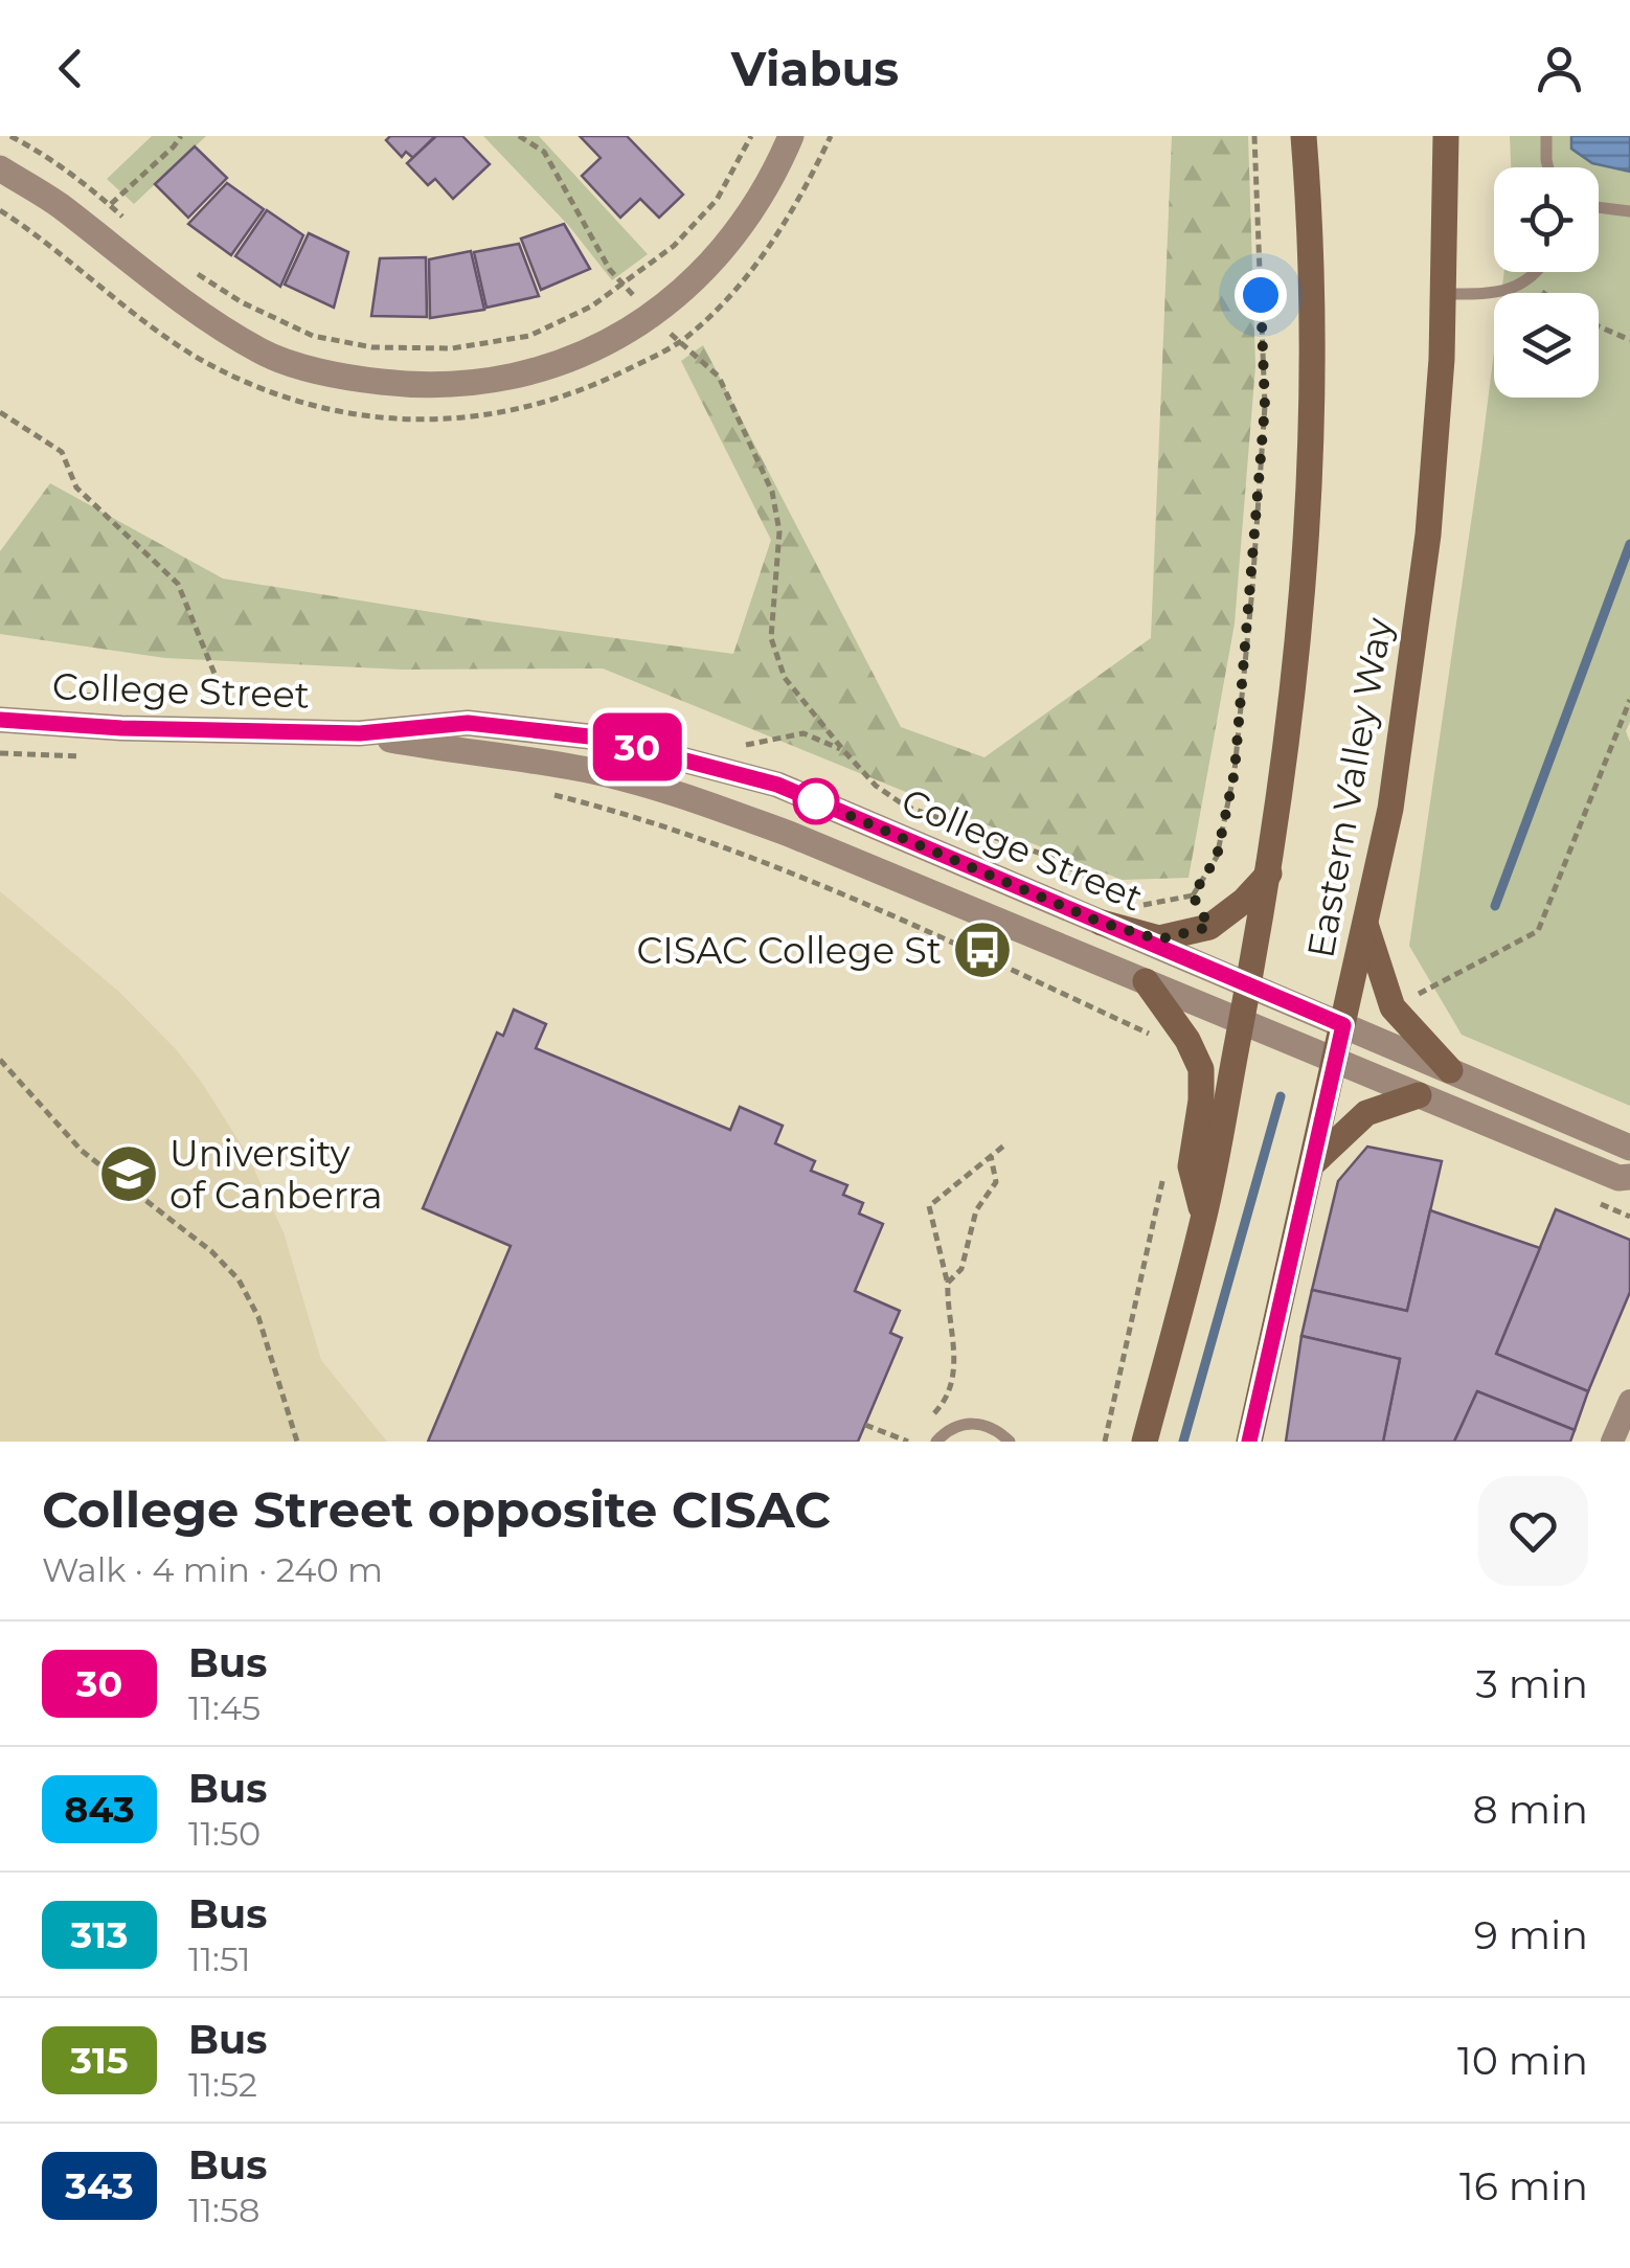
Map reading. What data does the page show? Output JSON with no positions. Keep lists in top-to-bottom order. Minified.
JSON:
{"streets":{"main road":["Eastern Valley Way"],"street":["College Street"]},"crossings":[["College Street","Eastern Valley Way"]],"places":{"bus stop":["CISAC College St"],"school or university":["University of Canberra"]},"lines":["bus line 30"],"page":{"header":"Viabus","on_map":"30","heading":["College Street opposite CISAC","Walk · 4 min · 240 m"],"list":[{"mark":"30","name":"Bus","note":"11:45","value":"3 min"},{"mark":"843","name":"Bus","note":"11:50","value":"8 min"},{"mark":"313","name":"Bus","note":"11:51","value":"9 min"},{"mark":"315","name":"Bus","note":"11:52","value":"10 min"},{"mark":"343","name":"Bus","note":"11:58","value":"16 min"}]}}
